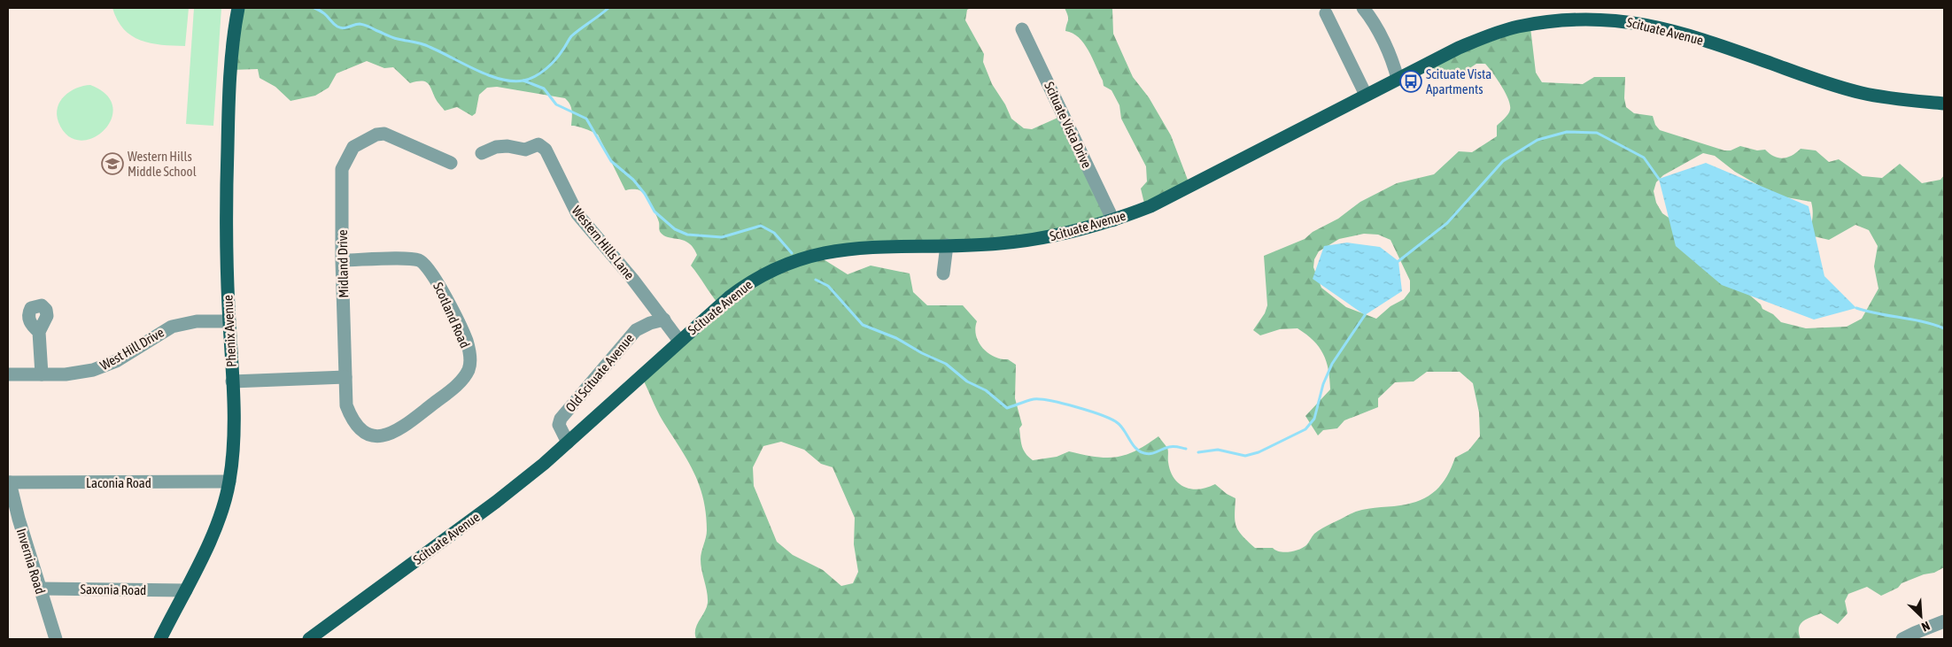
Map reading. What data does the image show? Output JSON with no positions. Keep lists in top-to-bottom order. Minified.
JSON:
{"streets":{"main road":["Scituate Avenue","Phenix Avenue"],"street":["Scituate Vista Drive","Western Hills Lane","Midland Drive","Scotland Road","West Hill Drive","Old Scituate Avenue","Laconia Road","Invernia Road","Saxonia Road"]},"crossings":[["Scituate Avenue","Scituate Vista Drive"],["Scituate Avenue","Western Hills Lane"],["Scituate Avenue","Old Scituate Avenue"],["Western Hills Lane","Old Scituate Avenue"],["Midland Drive","Scotland Road"],["Phenix Avenue","West Hill Drive"],["Phenix Avenue","Laconia Road"],["Phenix Avenue","Saxonia Road"],["Laconia Road","Invernia Road"],["Invernia Road","Saxonia Road"]],"places":{"bus stop":["Scituate Vista Apartments"],"school or university":["Western Hills Middle School"]},"north":"bottom right"}
